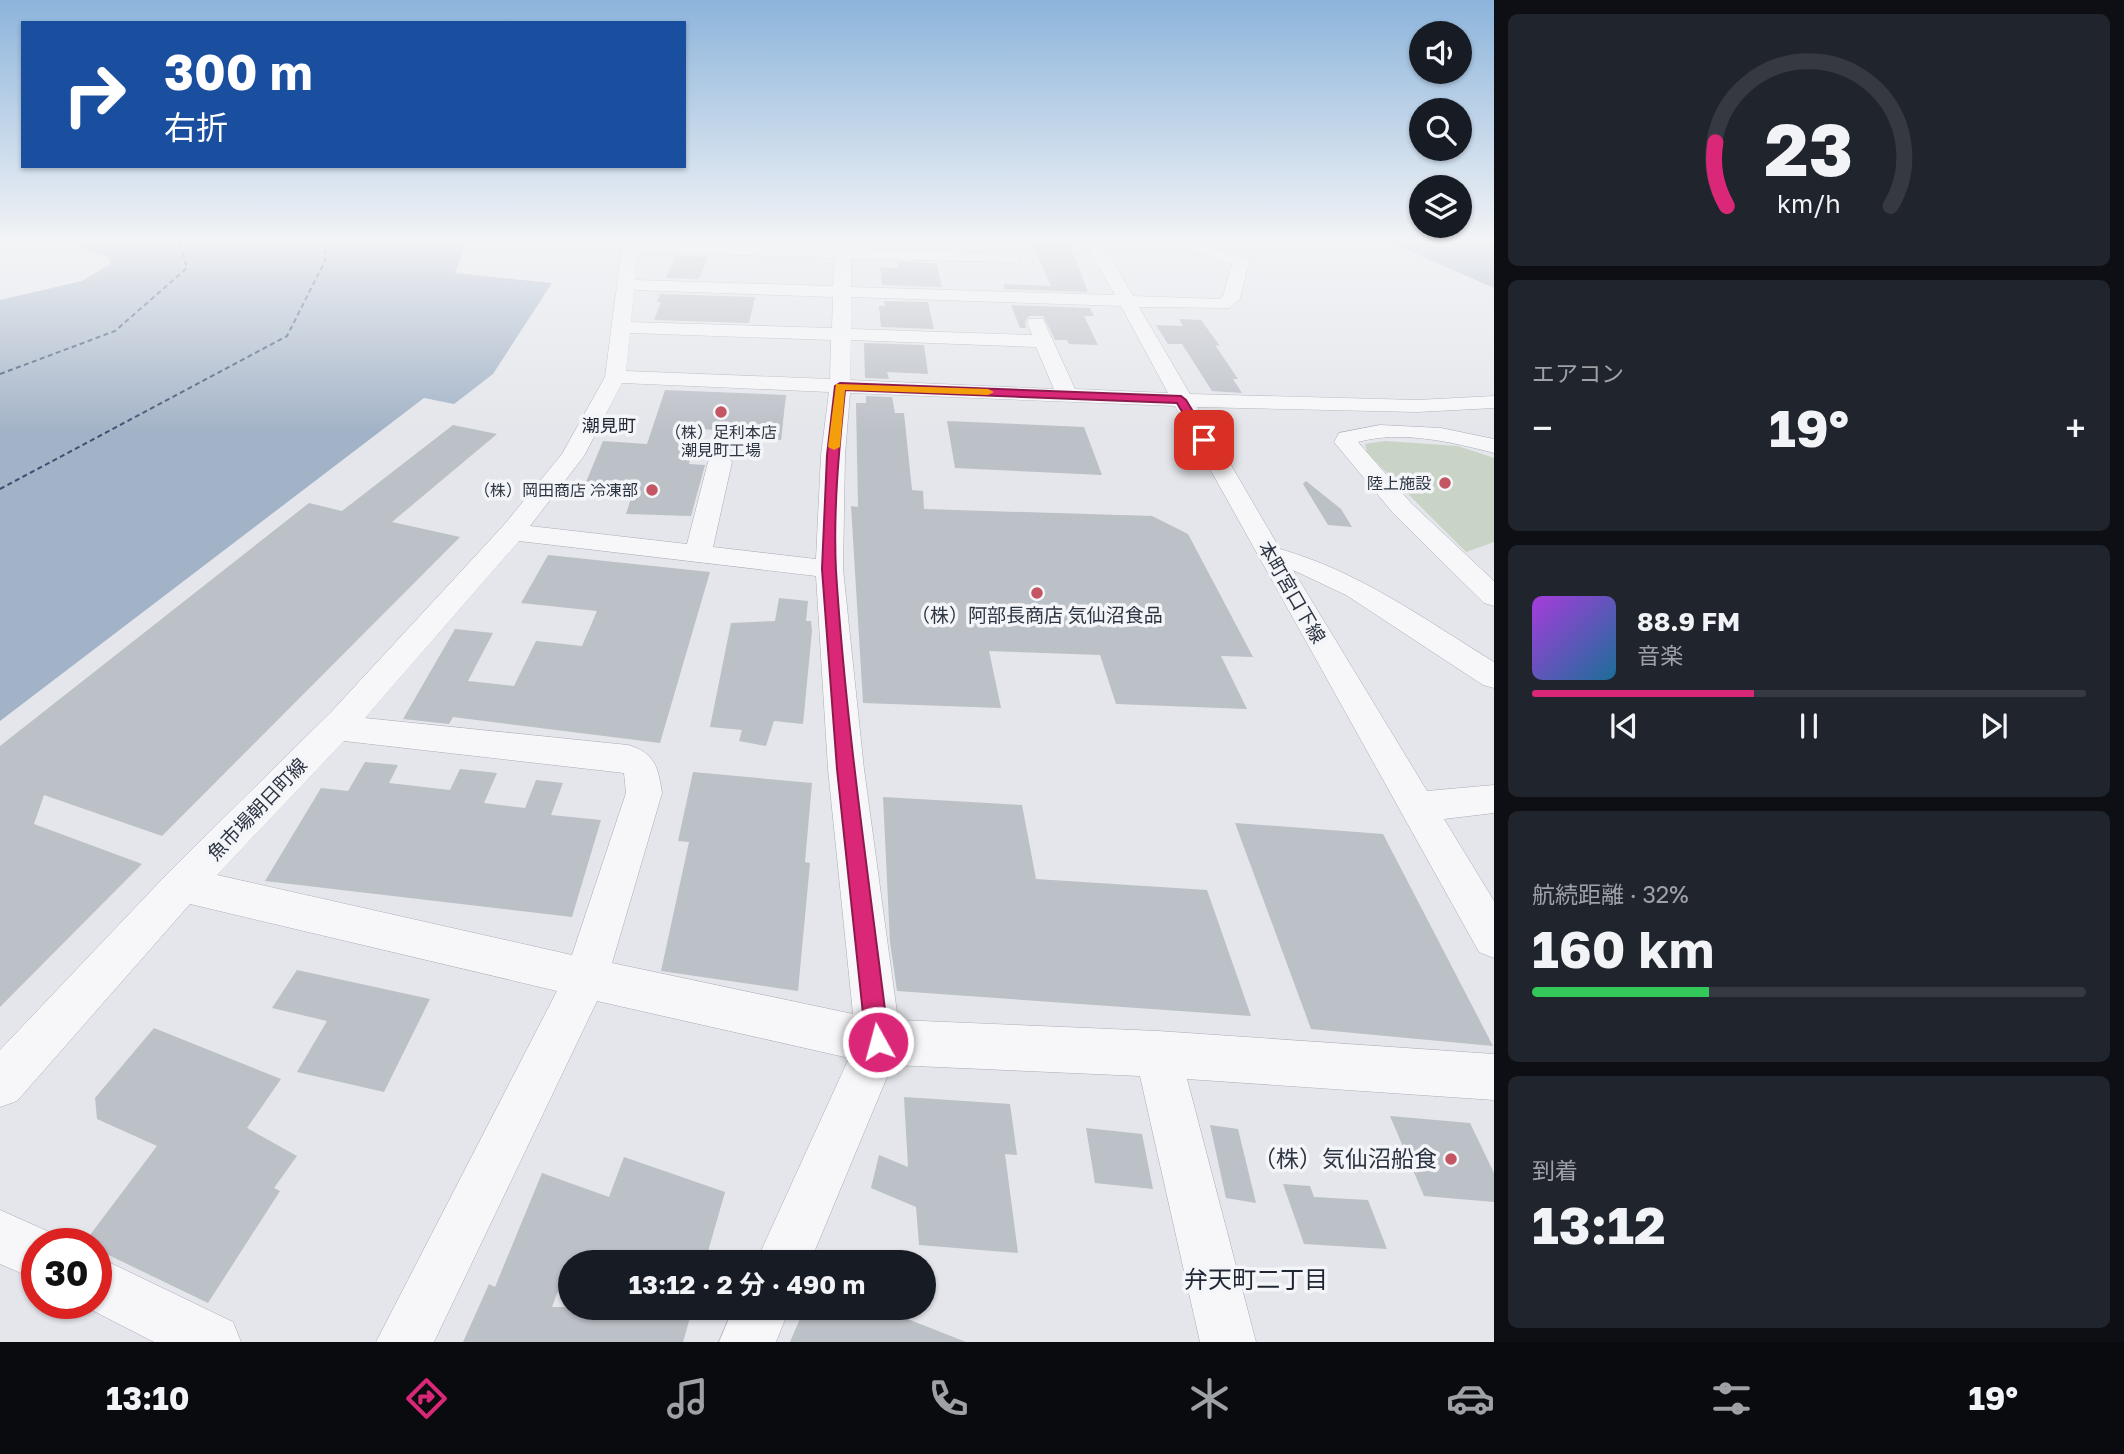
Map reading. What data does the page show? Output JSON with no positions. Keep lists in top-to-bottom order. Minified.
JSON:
{"streets":{"street":["本町宮口下線","魚市場朝日町線"]},"districts":["潮見町","弁天町二丁目"],"places":["（株）足利本店 潮見町工場","陸上施設","（株）岡田商店 冷凍部","（株）阿部長商店 気仙沼食品","（株）気仙沼船食"],"page":{"turn":["300 m","右折"],"tile":["エアコン",["航続距離 · 32%","160 km"],["到着","13:12"]],"heat":["−","19°","+"],"song":["88.9 FM","音楽"],"limit":"30","trip":"13:12 · 2 分 · 490 m","tabs":["13:10","19°"],"gauge":["23","km/h"]}}
